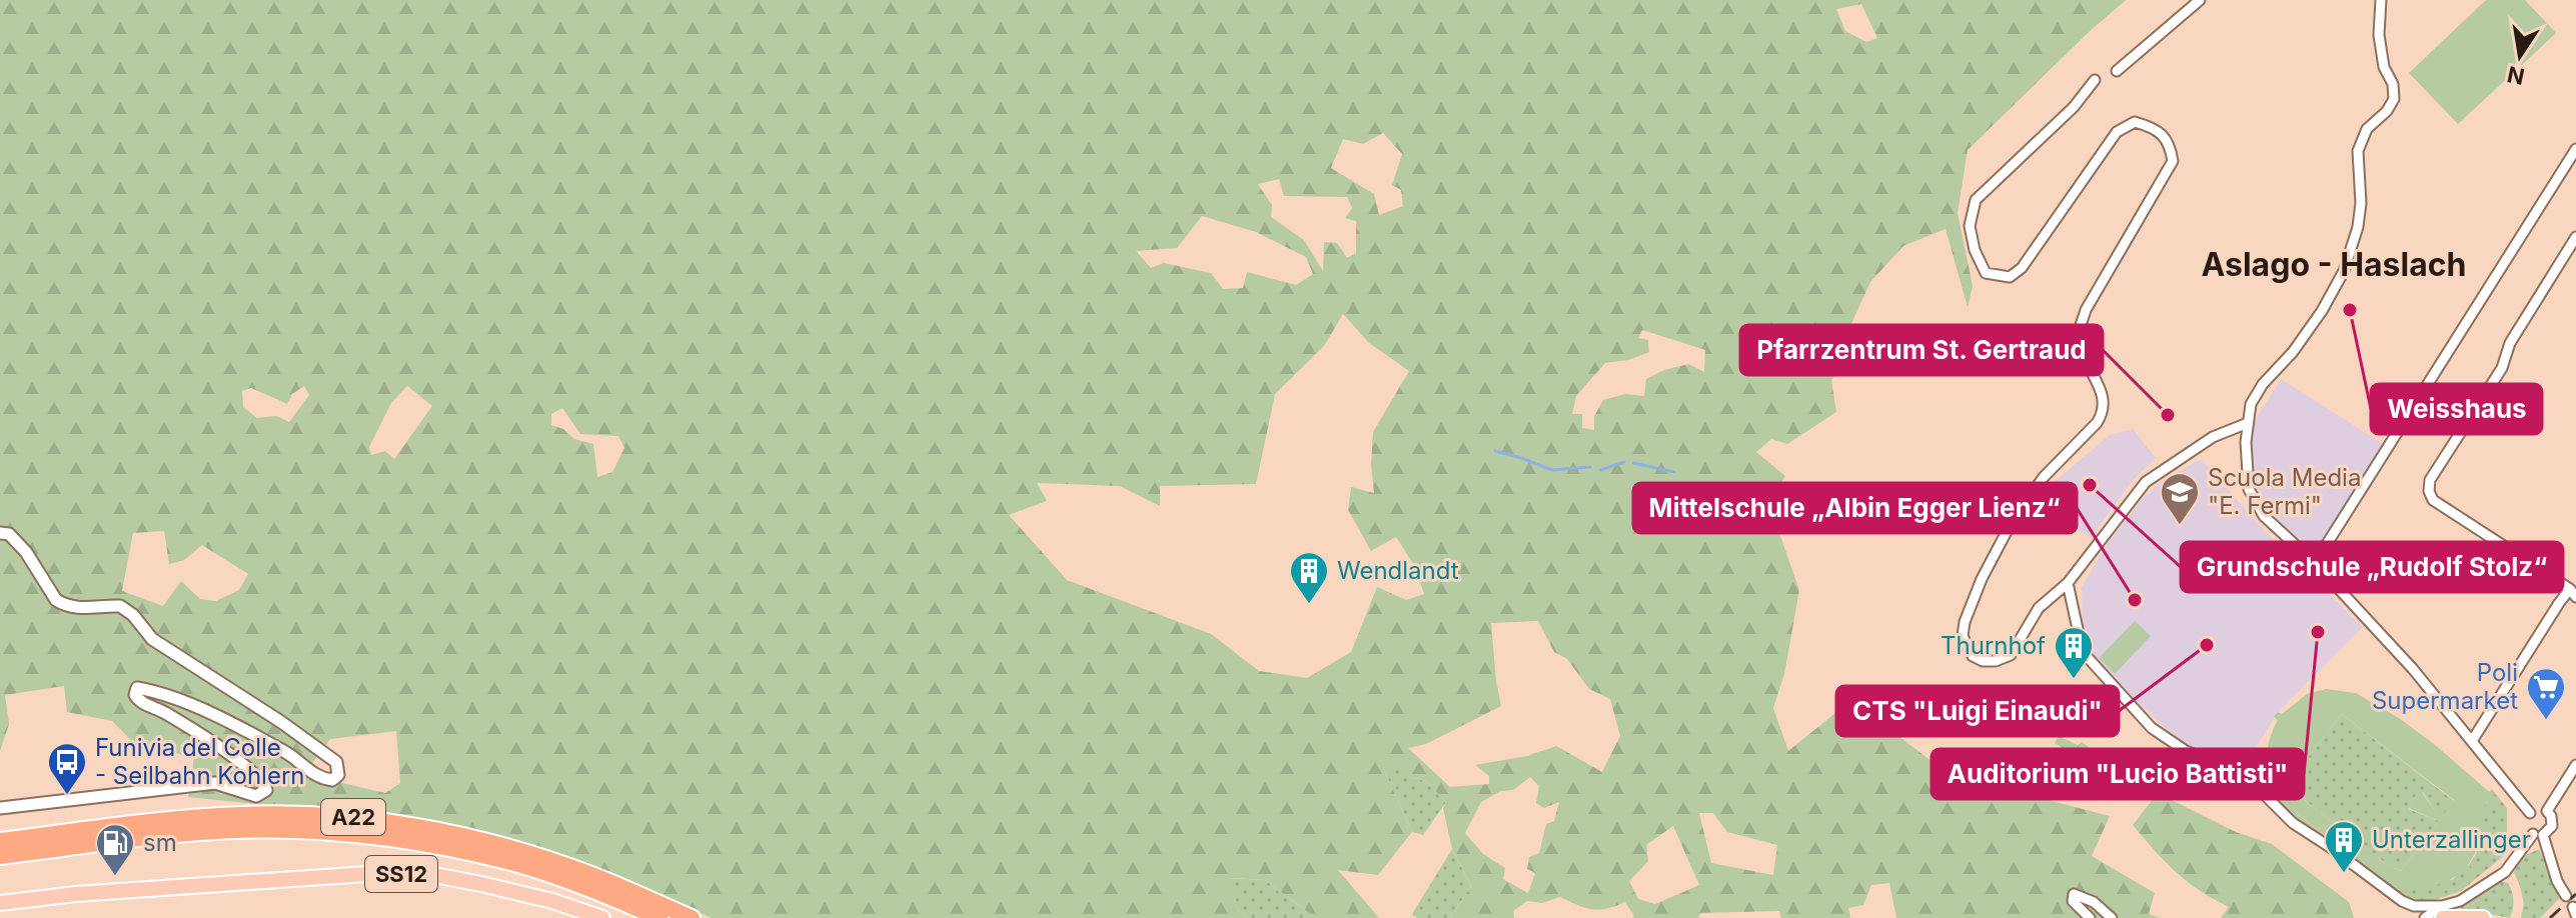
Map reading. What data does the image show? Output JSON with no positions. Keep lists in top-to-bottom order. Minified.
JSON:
{"streets":{"highway":["A22"],"main road":["SS12"]},"districts":["Aslago - Haslach"],"places":{"other":["Weisshaus","Pfarrzentrum St. Gertraud","Grundschule „Rudolf Stolz“","Mittelschule „Albin Egger Lienz“","Auditorium \"Lucio Battisti\"","CTS \"Luigi Einaudi\""],"school or university":["Scuola Media \"E. Fermi\""],"building":["Wendlandt","Thurnhof","Unterzallinger"],"supermarket":["Poli Supermarket"],"bus stop":["Funivia del Colle - Seilbahn Kohlern"],"fuel station":["sm"]},"north":"bottom"}
